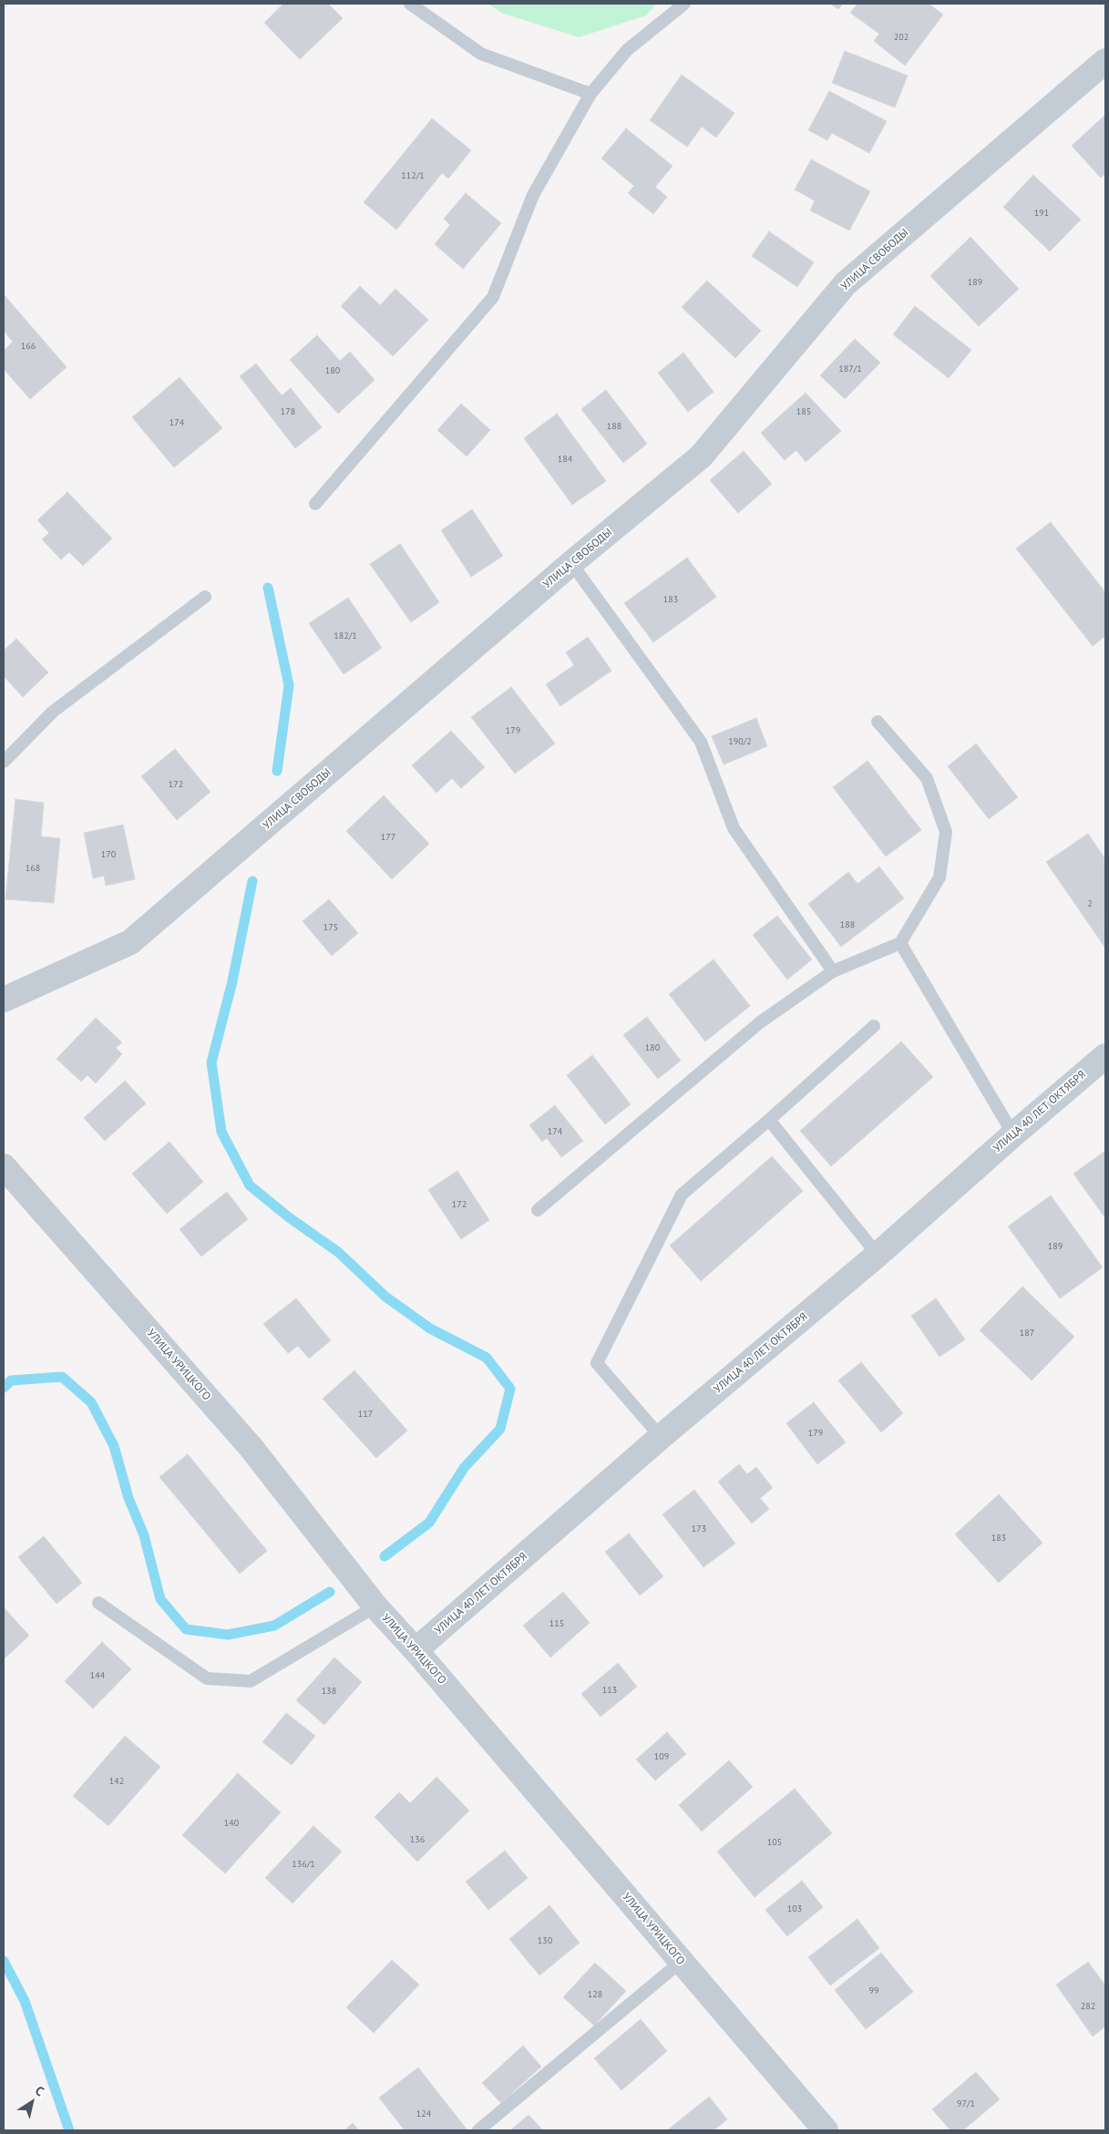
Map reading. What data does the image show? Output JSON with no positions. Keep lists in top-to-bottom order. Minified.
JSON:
{"streets":{"street":["УЛИЦА СВОБОДЫ","УЛИЦА 40 ЛЕТ ОКТЯБРЯ","УЛИЦА УРИЦКОГО"]},"crossings":[["УЛИЦА 40 ЛЕТ ОКТЯБРЯ","УЛИЦА УРИЦКОГО"]],"house_numbers":["202","112/1","191","189","166","187/1","180","178","185","174","188","184","183","182/1","179","190/2","172","177","170","168","2","188","175","180","174","172","189","187","117","179","173","183","115","144","113","138","109","142","140","136","105","136/1","103","130","99","128","282","97/1","124"],"north":"top right"}
